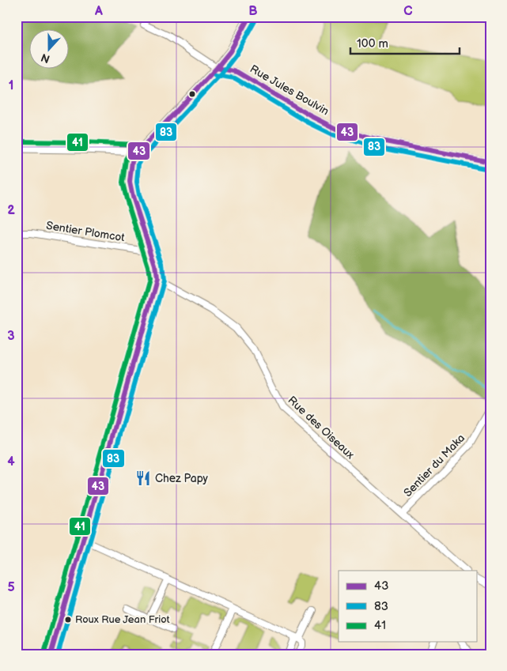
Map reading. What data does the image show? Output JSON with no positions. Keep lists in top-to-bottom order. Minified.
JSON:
{"streets":{"street":["Rue Jules Boulvin","Sentier Plomcot","Rue des Oiseaux","Sentier du Maka"]},"crossings":[["Rue des Oiseaux","Sentier du Maka"]],"places":{"restaurant":["Chez Papy"],"other":["Roux Rue Jean Friot"]},"lines":["transit line 43","transit line 83","transit line 41"],"legend":["43","83","41"],"scale_bar":"100 m","north":"bottom","grid":{"columns":["A","B","C"],"rows":["1","2","3","4","5"]}}
